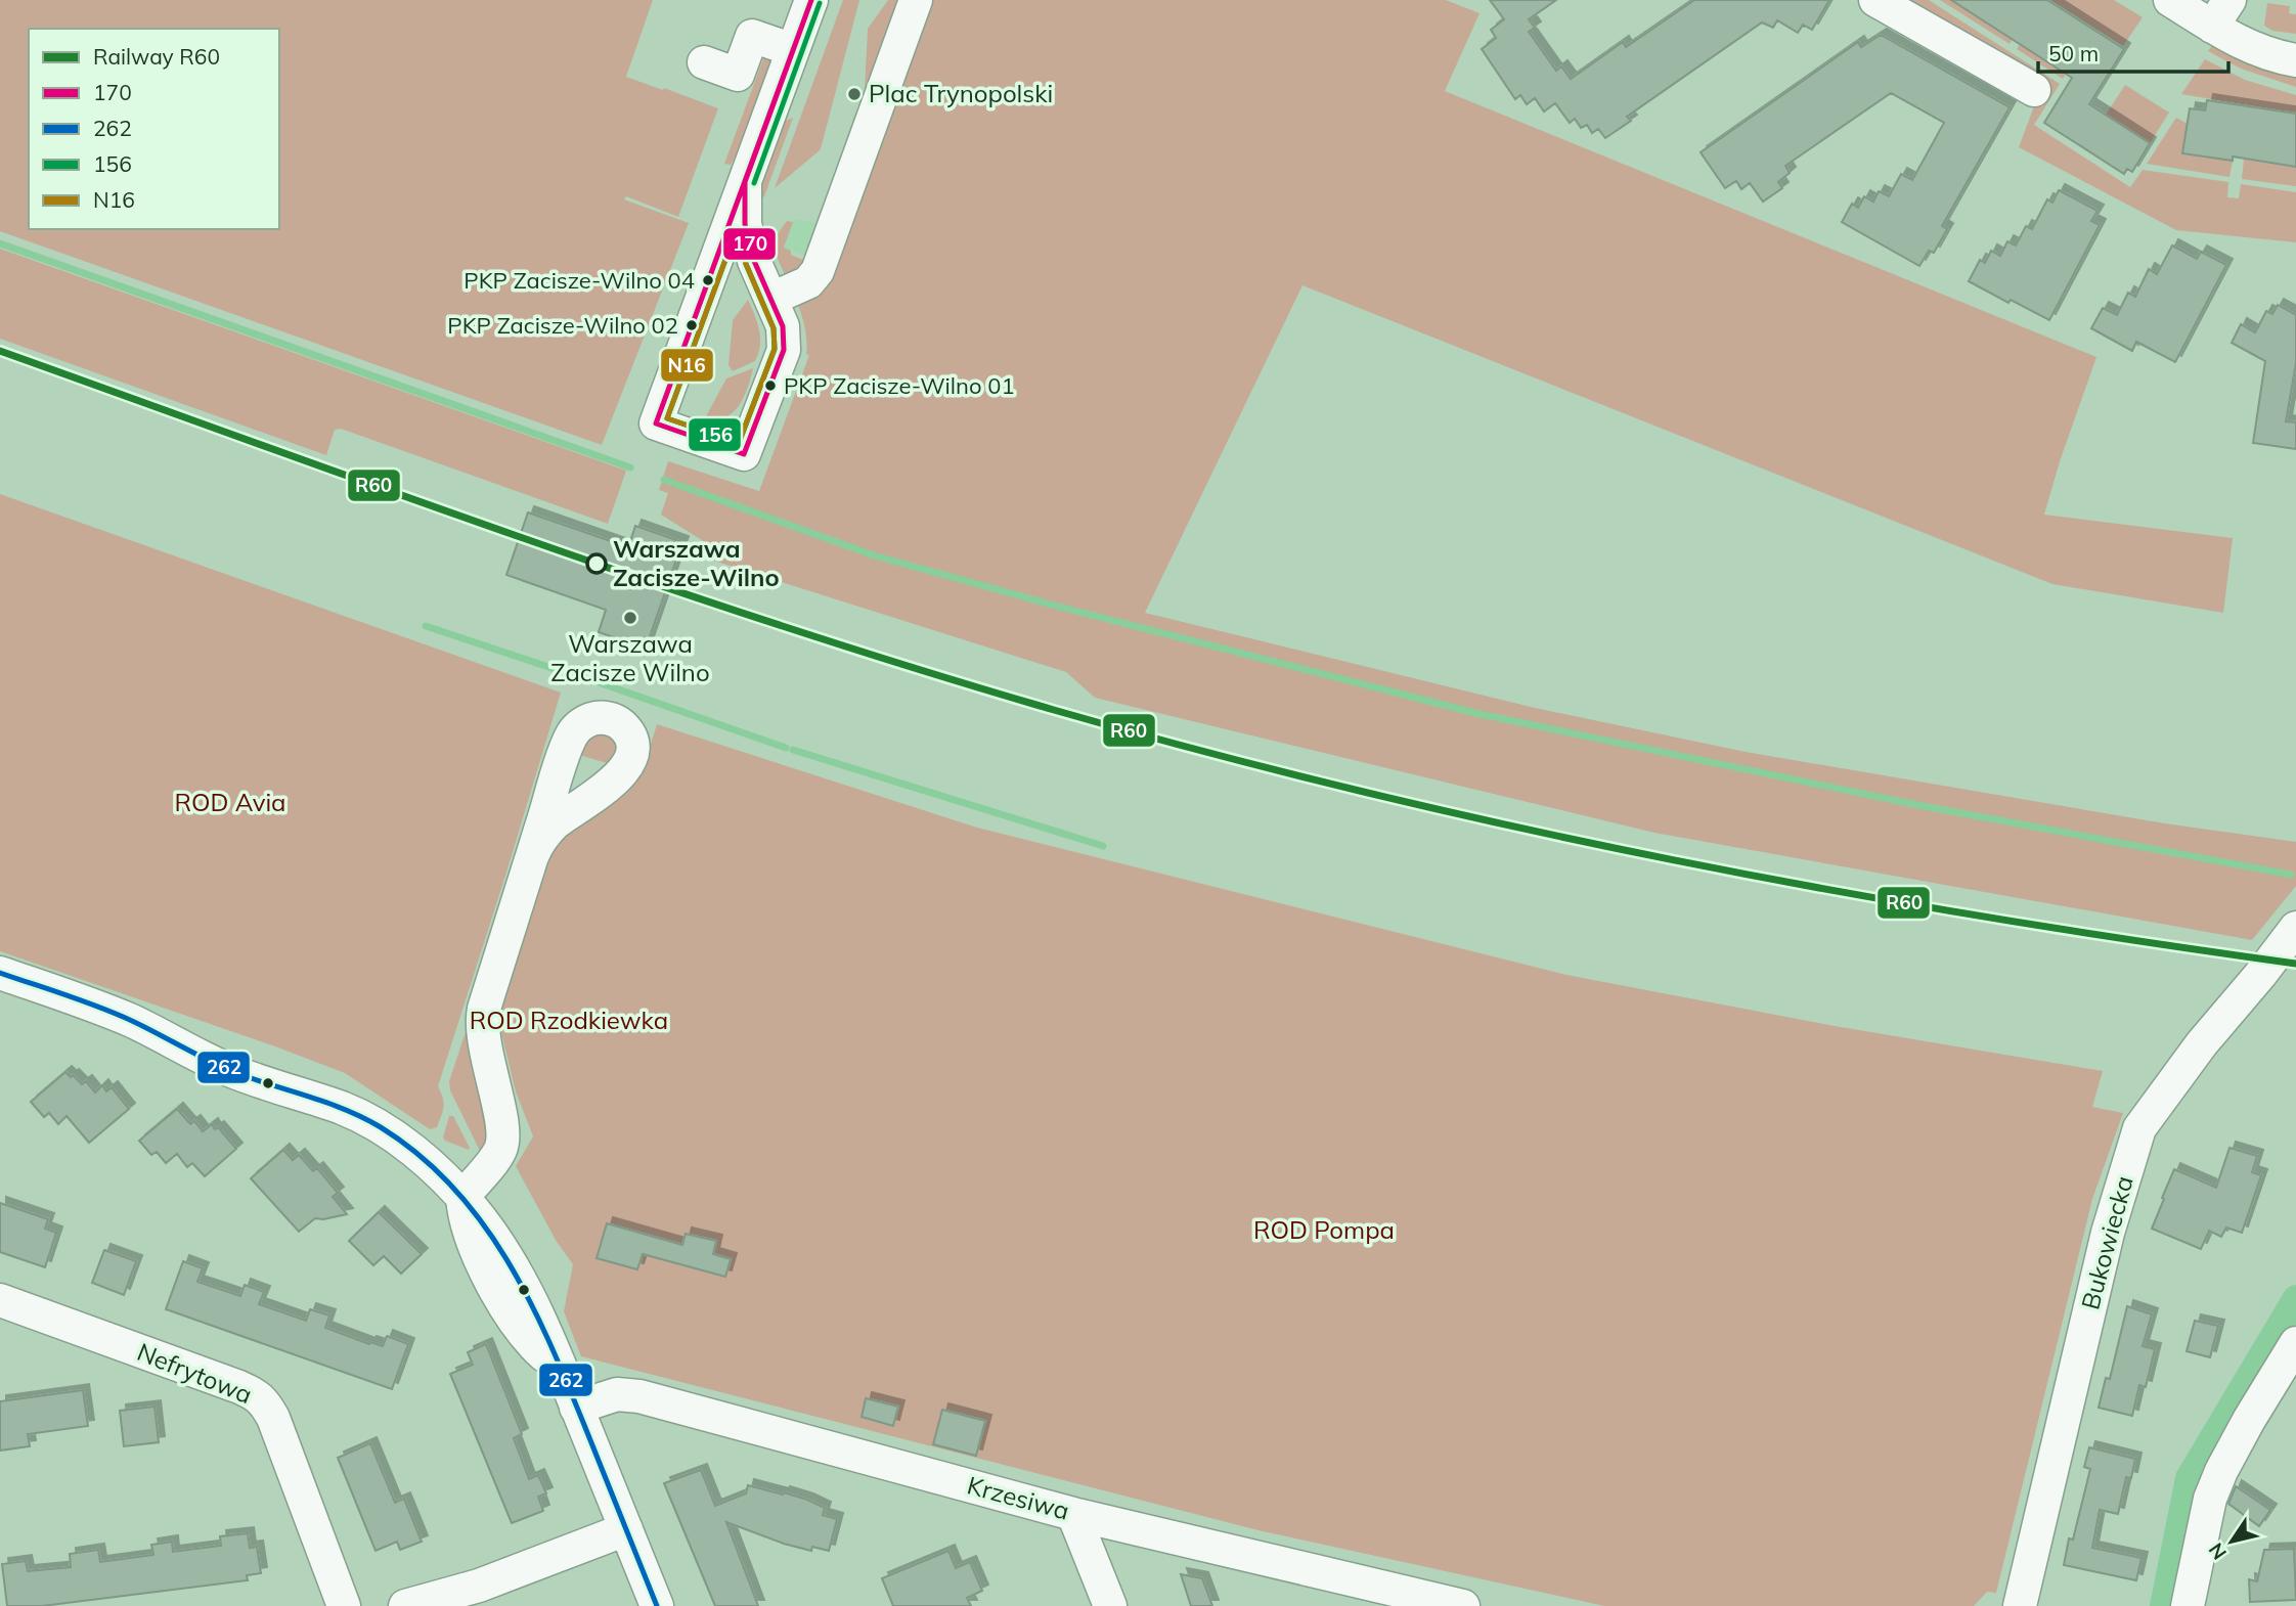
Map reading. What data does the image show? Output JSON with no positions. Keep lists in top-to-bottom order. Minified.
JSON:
{"streets":{"street":["Bukowiecka","Nefrytowa","Krzesiwa"]},"parks":["ROD Avia","ROD Rzodkiewka","ROD Pompa"],"places":["Plac Trynopolski","PKP Zacisze-Wilno 04","PKP Zacisze-Wilno 02","PKP Zacisze-Wilno 01","Warszawa Zacisze-Wilno","Warszawa Zacisze Wilno"],"lines":["transit line 170","transit line 156","transit line N16","rail line R60","transit line 262"],"legend":["Railway R60","170","262","156","N16"],"scale_bar":"50 m","north":"bottom left"}
